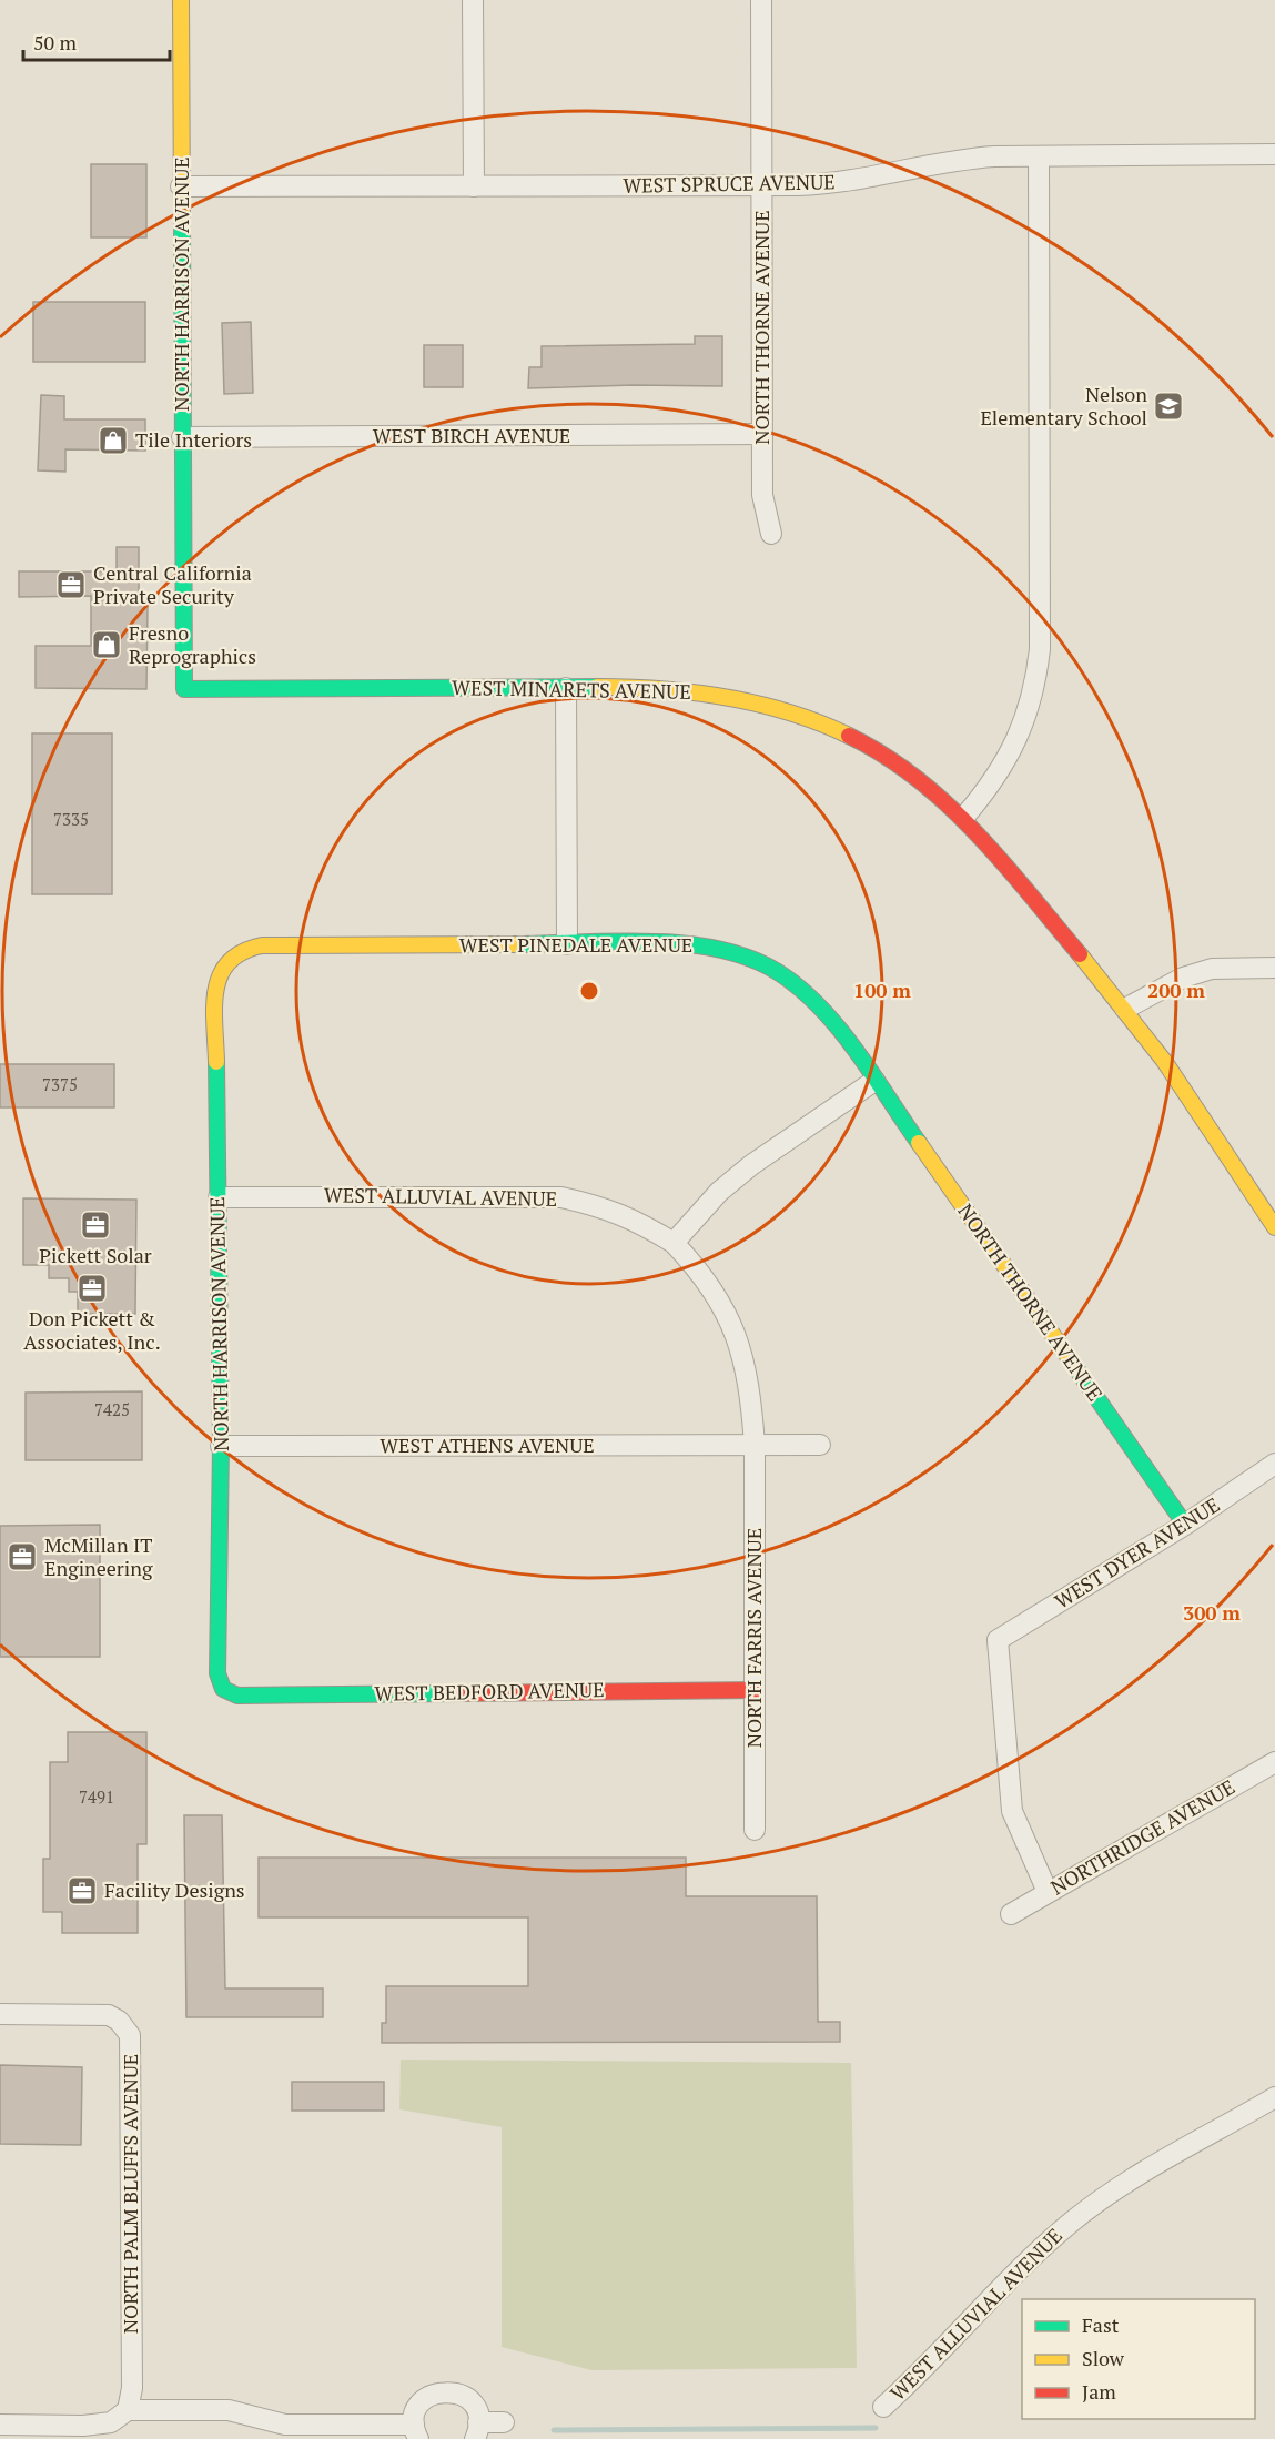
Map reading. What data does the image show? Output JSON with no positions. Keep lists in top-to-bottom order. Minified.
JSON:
{"streets":{"street":["WEST SPRUCE AVENUE","NORTH HARRISON AVENUE","NORTH THORNE AVENUE","WEST BIRCH AVENUE","WEST MINARETS AVENUE","WEST PINEDALE AVENUE","WEST ALLUVIAL AVENUE","WEST ATHENS AVENUE","WEST DYER AVENUE","NORTH FARRIS AVENUE","WEST BEDFORD AVENUE","NORTHRIDGE AVENUE","NORTH PALM BLUFFS AVENUE"]},"crossings":[["WEST SPRUCE AVENUE","NORTH HARRISON AVENUE"],["WEST SPRUCE AVENUE","NORTH THORNE AVENUE"],["NORTH HARRISON AVENUE","WEST BIRCH AVENUE"],["NORTH HARRISON AVENUE","WEST MINARETS AVENUE"],["NORTH HARRISON AVENUE","WEST PINEDALE AVENUE"],["NORTH HARRISON AVENUE","WEST ALLUVIAL AVENUE"],["NORTH HARRISON AVENUE","WEST ATHENS AVENUE"],["NORTH HARRISON AVENUE","WEST BEDFORD AVENUE"],["NORTH THORNE AVENUE","WEST BIRCH AVENUE"],["NORTH THORNE AVENUE","WEST PINEDALE AVENUE"],["NORTH THORNE AVENUE","WEST DYER AVENUE"],["WEST ALLUVIAL AVENUE","NORTH FARRIS AVENUE"],["WEST ATHENS AVENUE","NORTH FARRIS AVENUE"],["WEST DYER AVENUE","NORTHRIDGE AVENUE"],["NORTH FARRIS AVENUE","WEST BEDFORD AVENUE"]],"places":{"school or university":["Nelson Elementary School"],"shop":["Tile Interiors","Fresno Reprographics"],"office":["Central California Private Security","Pickett Solar","Don Pickett & Associates, Inc.","McMillan IT Engineering","Facility Designs"]},"house_numbers":["7335","7375","7425","7491"],"legend":["Fast","Slow","Jam"],"scale_bar":"50 m","rings":["100 m","200 m","300 m"]}
